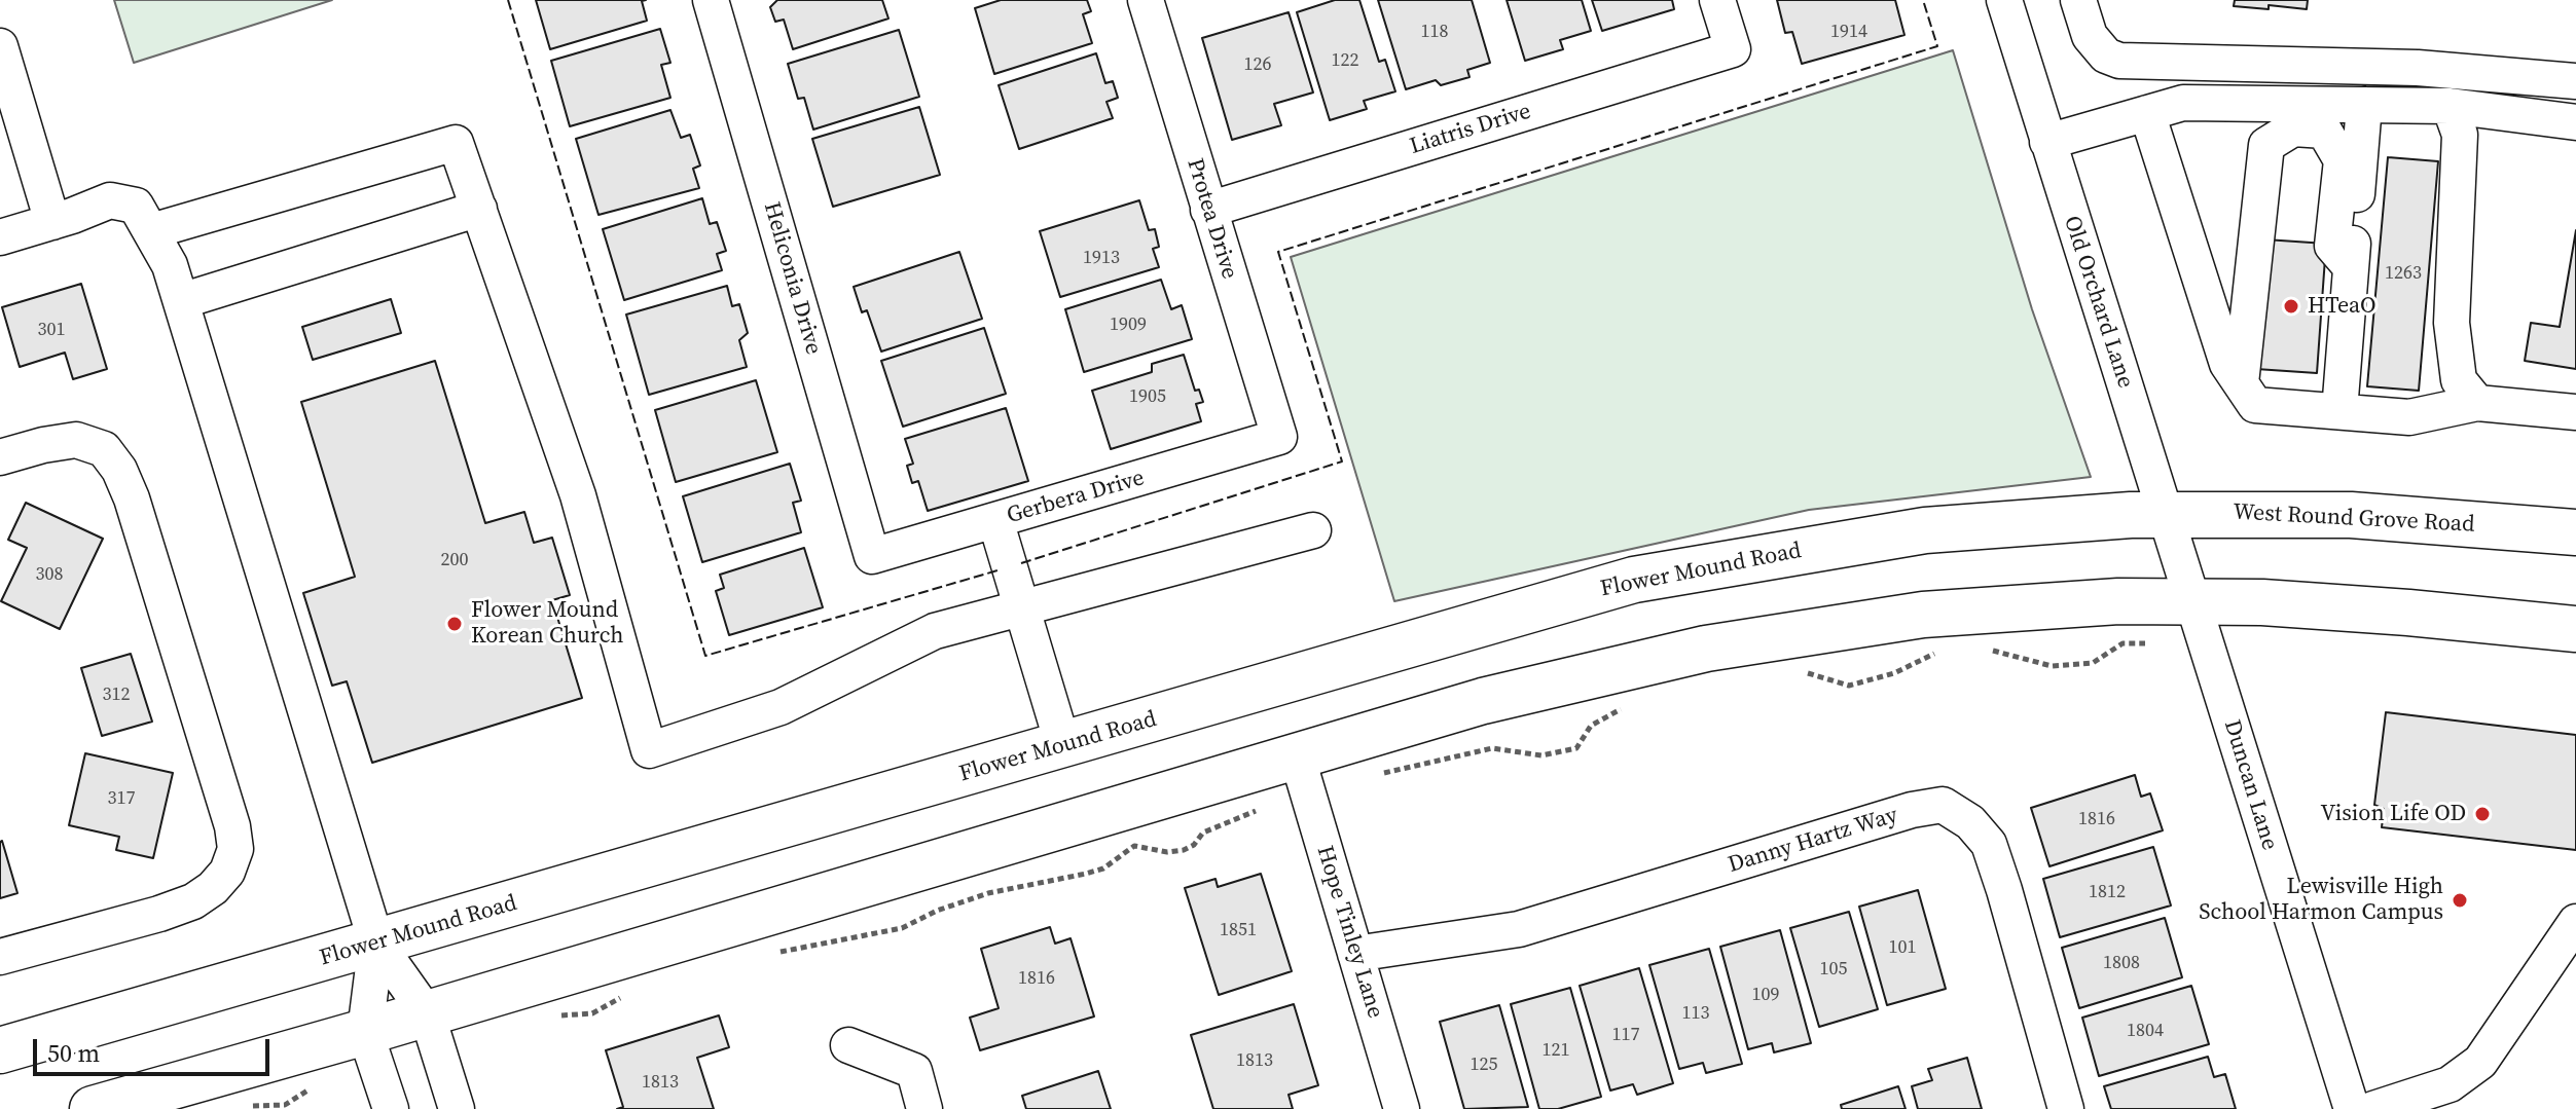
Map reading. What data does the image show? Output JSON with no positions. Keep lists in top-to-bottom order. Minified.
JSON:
{"streets":{"main road":["West Round Grove Road","Flower Mound Road"],"street":["Liatris Drive","Protea Drive","Heliconia Drive","Old Orchard Lane","Gerbera Drive","Duncan Lane","Danny Hartz Way","Hope Tinley Lane"]},"crossings":[["Liatris Drive","Protea Drive"],["Protea Drive","Gerbera Drive"],["Heliconia Drive","Gerbera Drive"],["Old Orchard Lane","West Round Grove Road"],["Old Orchard Lane","Flower Mound Road"],["Old Orchard Lane","Duncan Lane"],["West Round Grove Road","Flower Mound Road"],["Danny Hartz Way","Hope Tinley Lane"]],"places":["HTeaO","Flower Mound Korean Church","Vision Life OD","Lewisville High School Harmon Campus"],"house_numbers":["118","1914","122","126","1913","1263","1909","301","1905","200","308","312","317","1816","1812","1851","101","1808","105","1816","109","113","1804","117","121","1813","125","1813"],"scale_bar":"50 m"}
